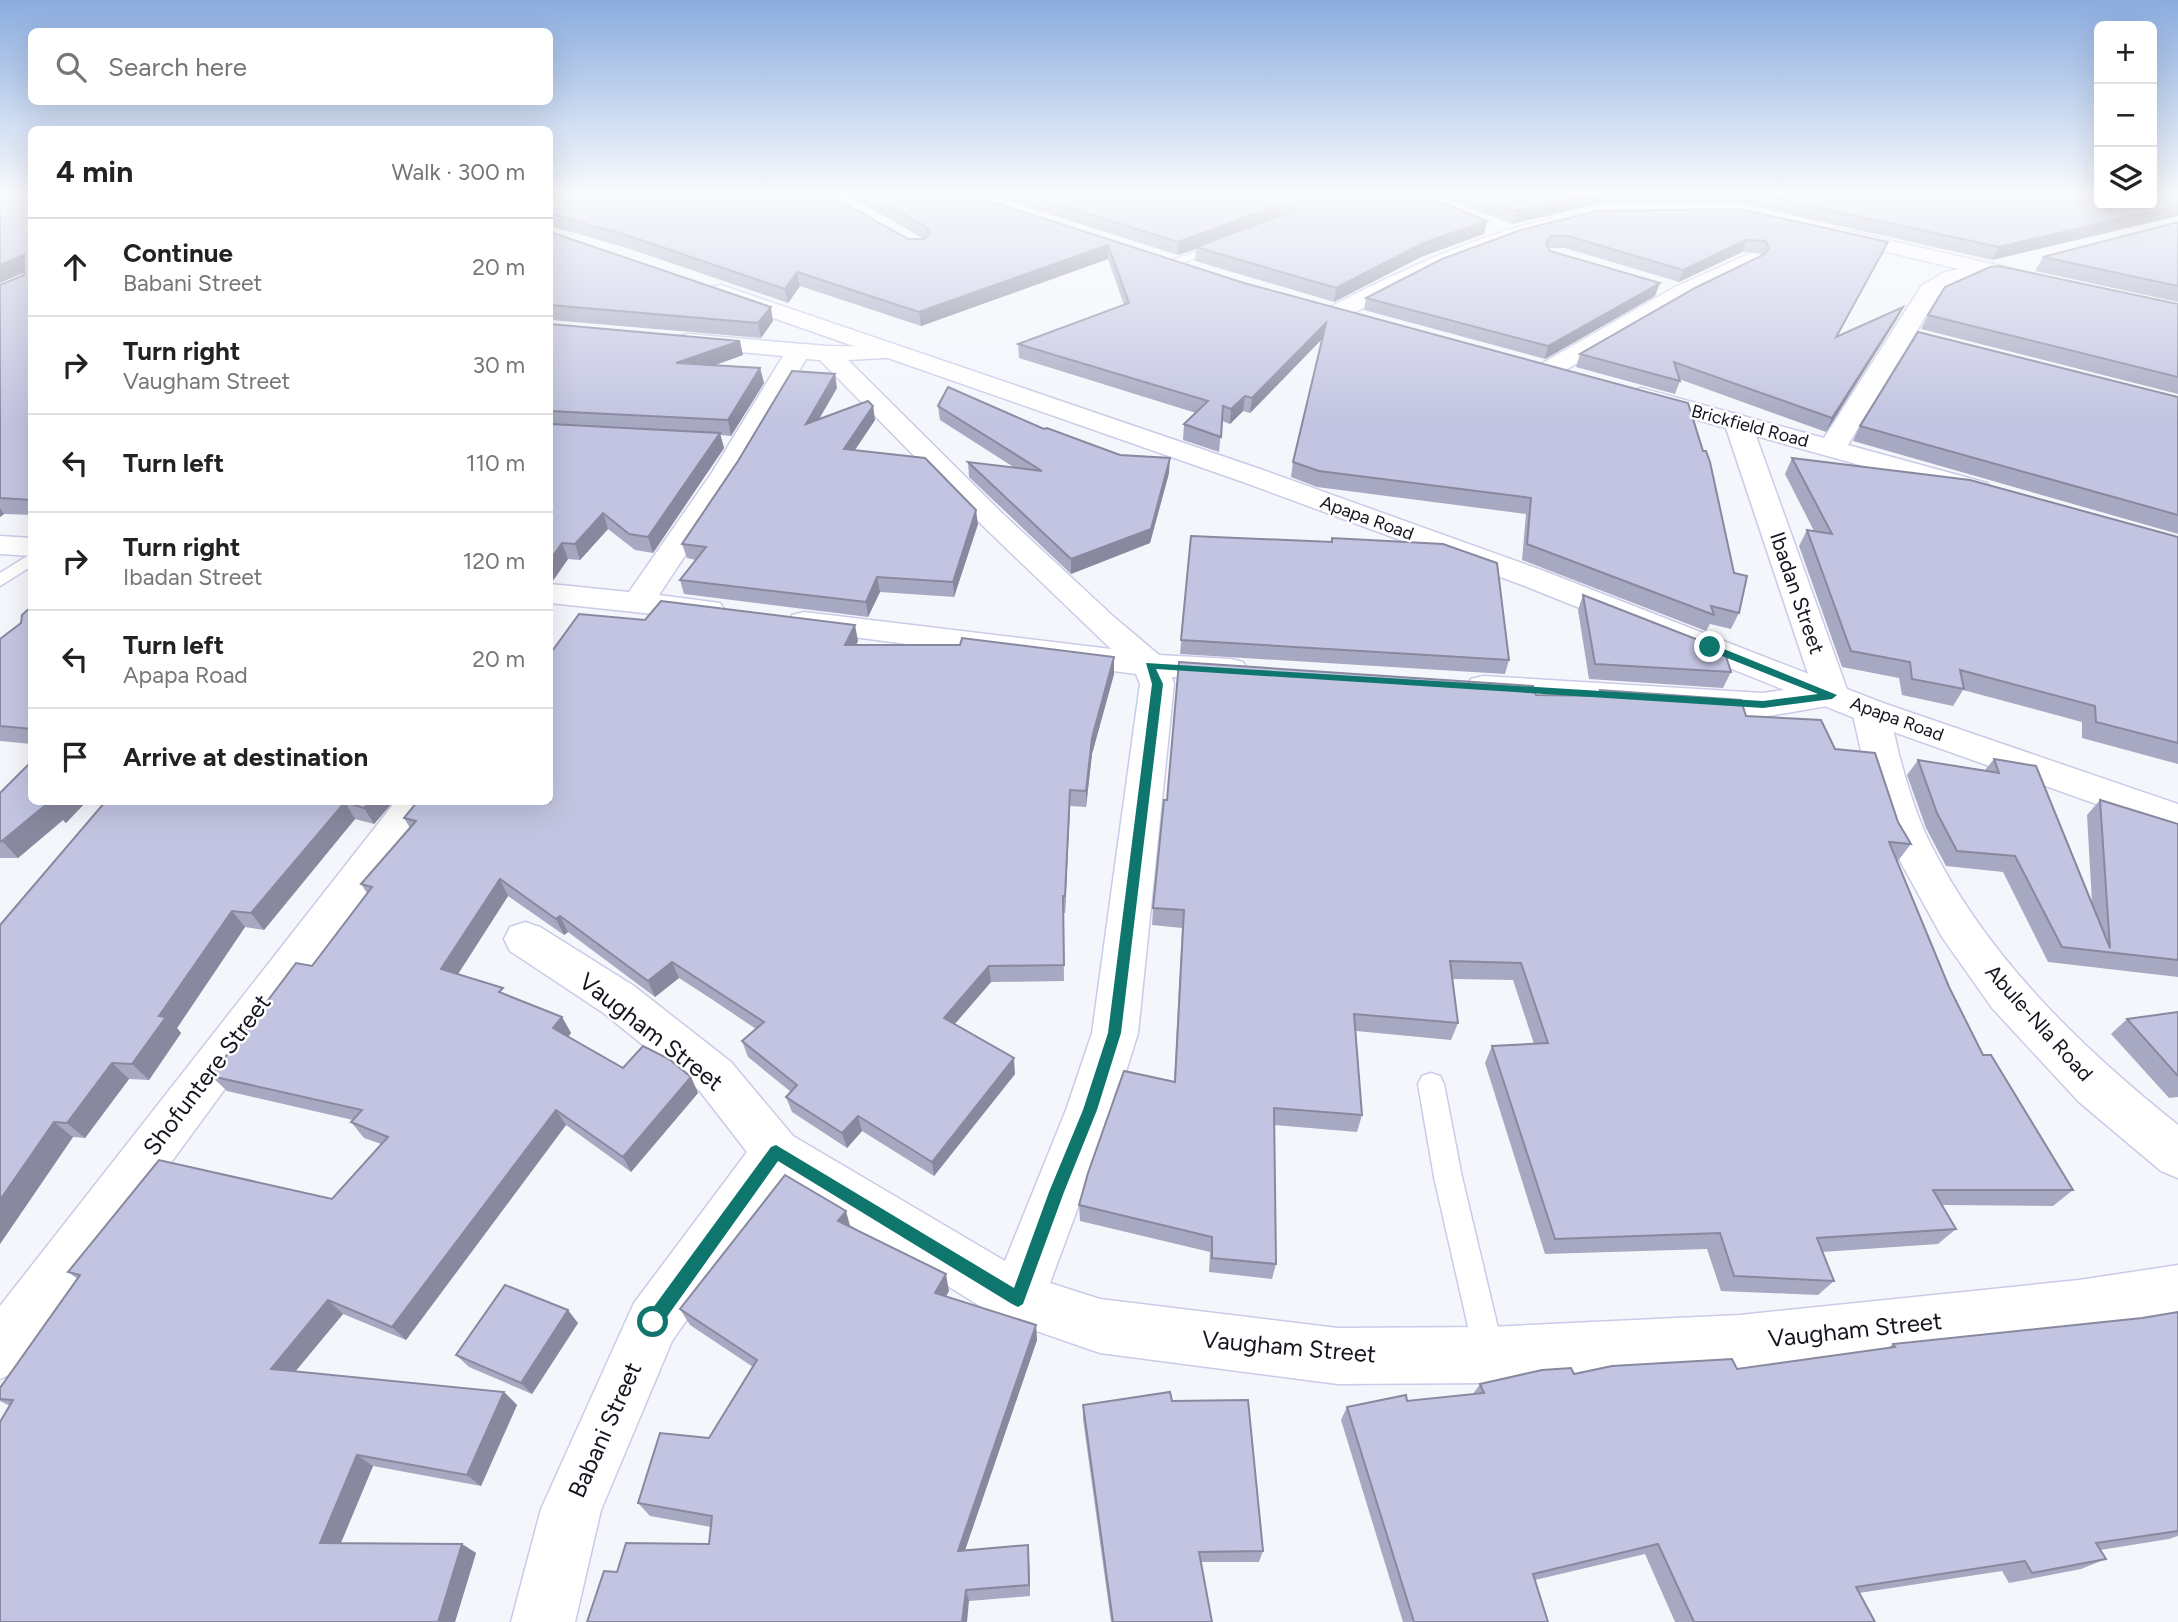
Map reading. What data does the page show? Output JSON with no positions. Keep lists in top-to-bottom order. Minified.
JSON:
{"streets":{"street":["Brickfield Road","Apapa Road","Ibadan Street","Abule-Nla Road","Vaugham Street","Shofuntere Street","Babani Street"]},"crossings":[["Brickfield Road","Ibadan Street"],["Apapa Road","Ibadan Street"],["Apapa Road","Abule-Nla Road"],["Vaugham Street","Babani Street"]],"page":{"map_buttons":["+","−"],"search":"Search here","heading":["4 min","Walk · 300 m"],"list":[["Continue","Babani Street","20 m"],["Turn right","Vaugham Street","30 m"],["Turn left","110 m"],["Turn right","Ibadan Street","120 m"],["Turn left","Apapa Road","20 m"],"Arrive at destination"]}}
